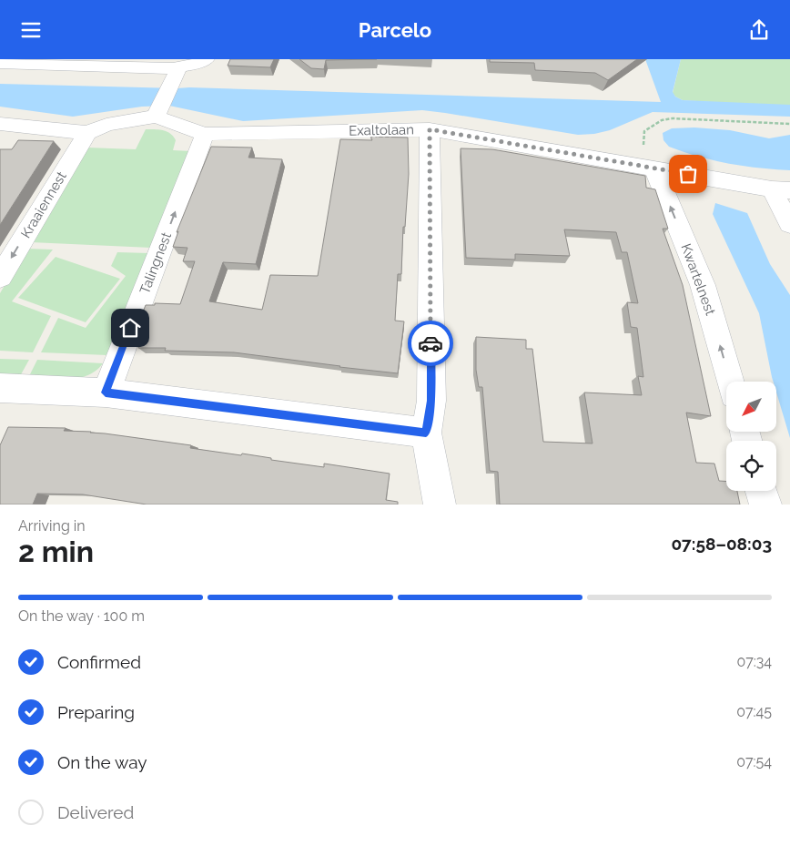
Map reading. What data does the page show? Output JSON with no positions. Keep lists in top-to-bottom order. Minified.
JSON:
{"streets":{"street":["Exaltolaan","Kraaiennest","Talingnest","Kwartelnest"]},"crossings":[["Exaltolaan","Kraaiennest"],["Exaltolaan","Talingnest"],["Exaltolaan","Kwartelnest"]],"one_way":["Kraaiennest","Talingnest","Kwartelnest"],"north":"bottom left","page":{"header":"Parcelo","heading":["2 min","Arriving in","07:58–08:03"],"bar":"On the way · 100 m","list":[["Confirmed","07:34"],["Preparing","07:45"],["On the way","07:54"],"Delivered"]}}
